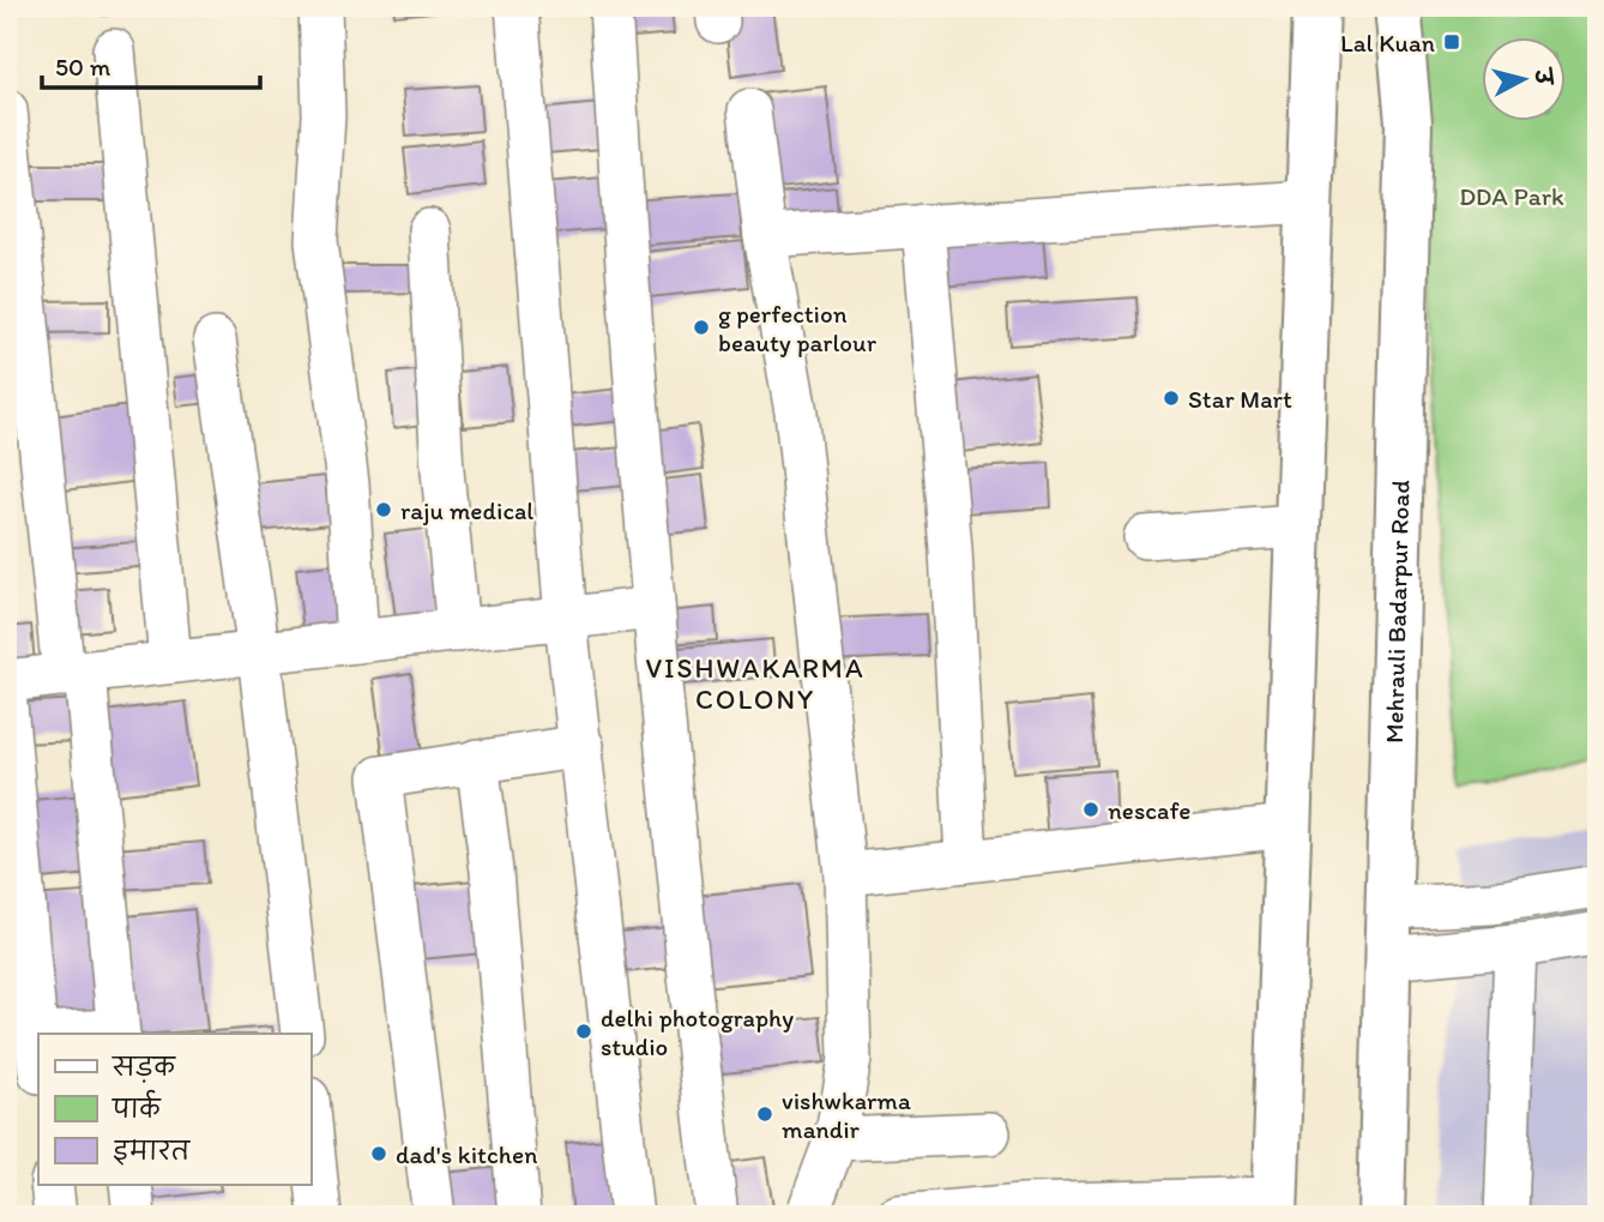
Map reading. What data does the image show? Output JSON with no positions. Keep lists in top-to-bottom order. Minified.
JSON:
{"streets":{"main road":["Mehrauli Badarpur Road"]},"districts":["VISHWAKARMA COLONY"],"parks":["DDA Park"],"places":{"transit":["Lal Kuan"],"other":["g perfection beauty parlour","Star Mart","raju medical","nescafe","delhi photography studio","vishwkarma mandir","dad's kitchen"]},"legend":["सड़क","पार्क","इमारत"],"scale_bar":"50 m","north":"right"}
